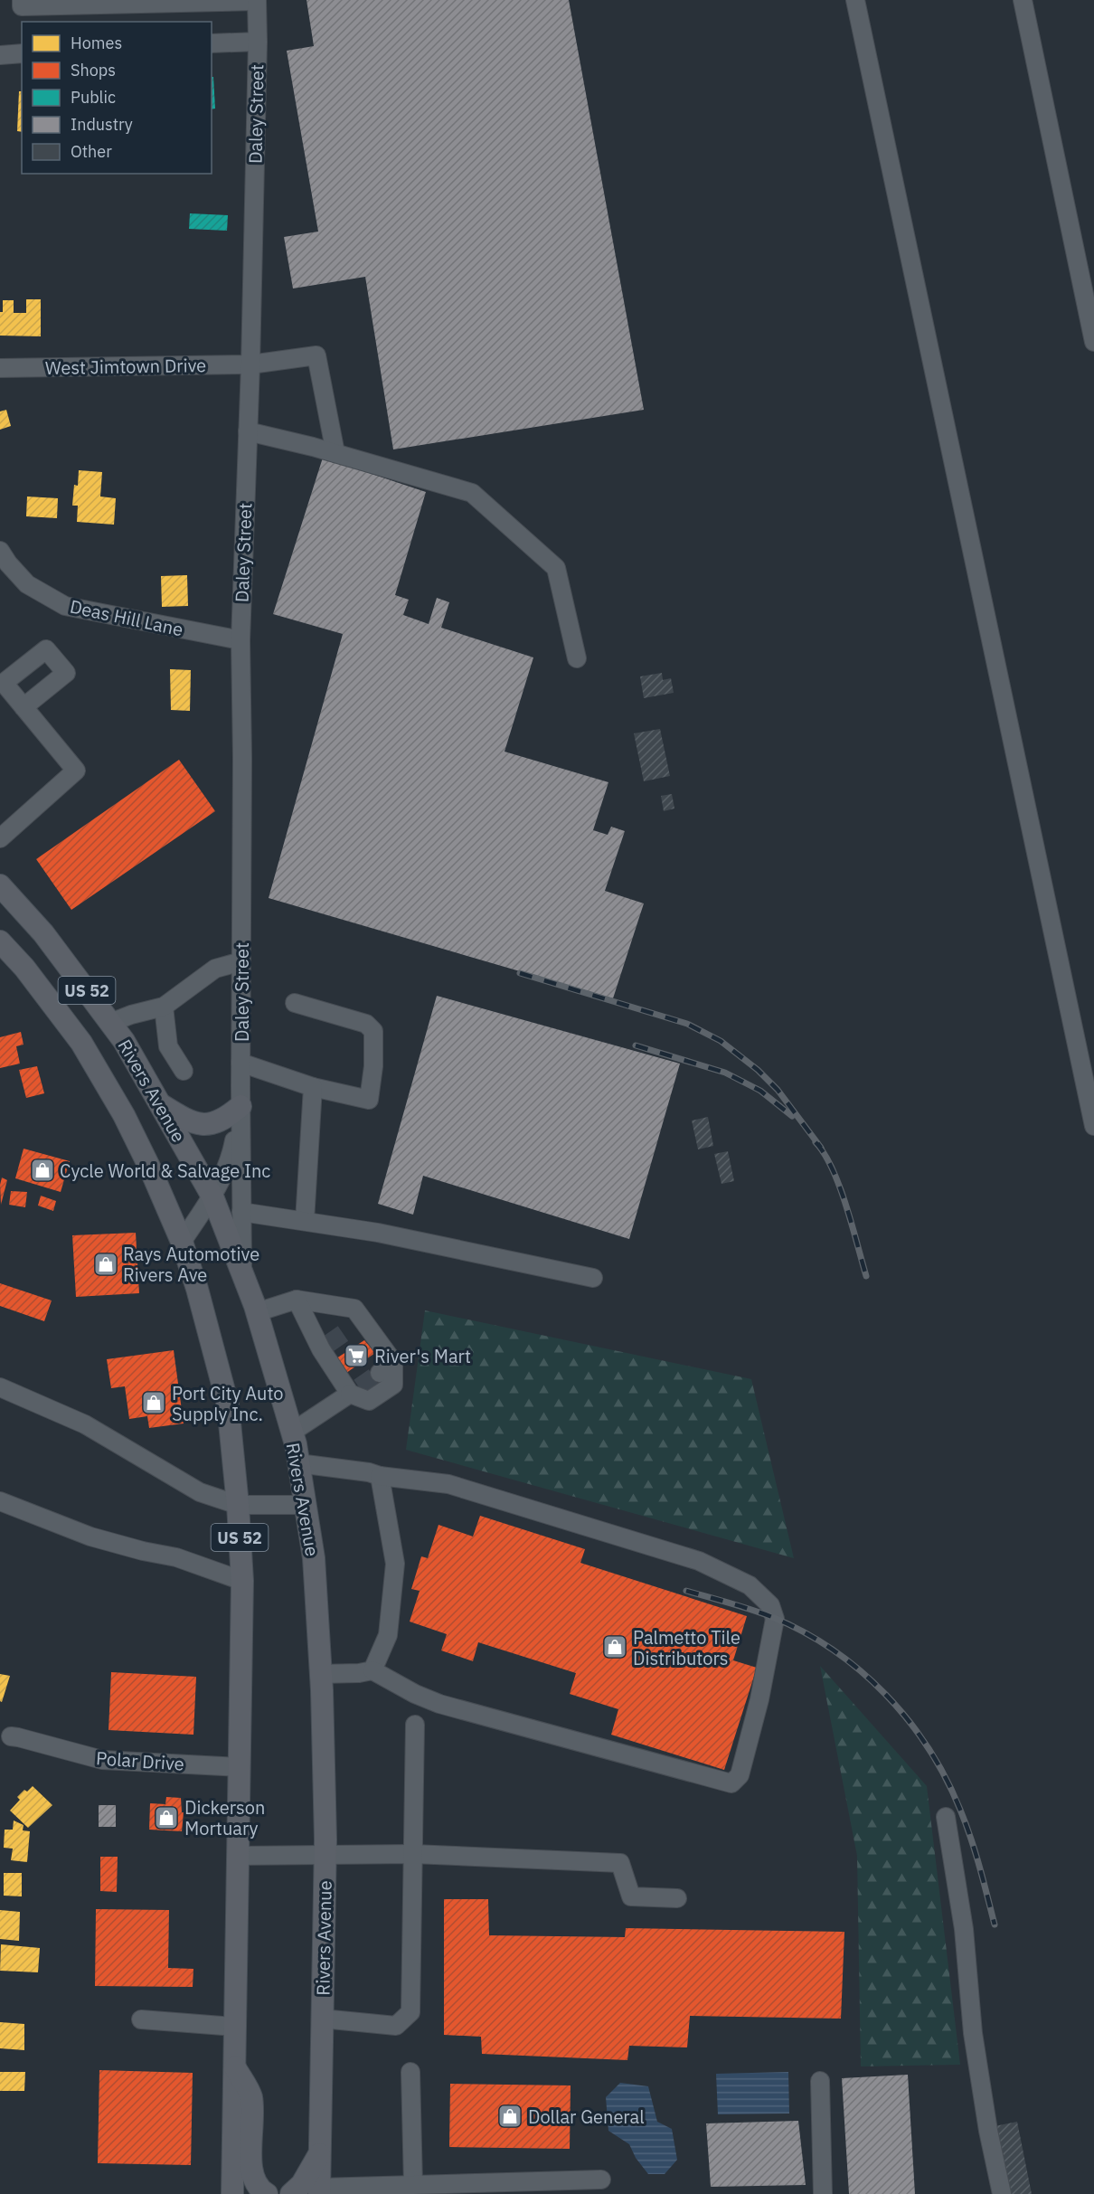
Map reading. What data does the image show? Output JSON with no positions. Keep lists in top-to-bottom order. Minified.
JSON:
{"streets":{"main road":["US 52","Rivers Avenue"],"street":["Daley Street","West Jimtown Drive","Deas Hill Lane","Polar Drive"]},"crossings":[["Daley Street","West Jimtown Drive"],["Daley Street","Deas Hill Lane"],["Daley Street","Rivers Avenue"],["Rivers Avenue","Polar Drive"]],"places":{"shop":["Cycle World & Salvage Inc","Rays Automotive Rivers Ave","Port City Auto Supply Inc.","Palmetto Tile Distributors","Dickerson Mortuary","Dollar General"],"supermarket":["River's Mart"]},"legend":["Homes","Shops","Public","Industry","Other"]}
